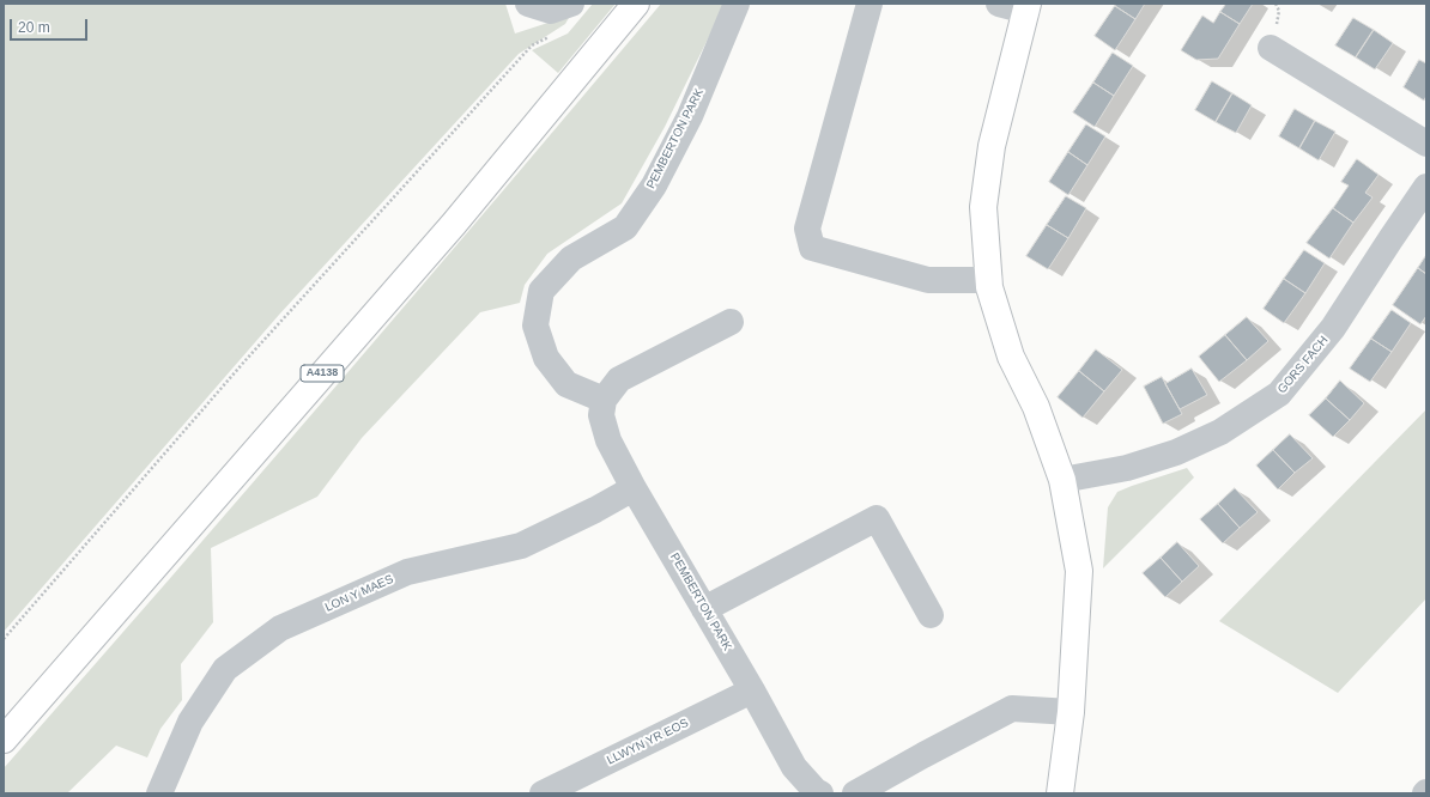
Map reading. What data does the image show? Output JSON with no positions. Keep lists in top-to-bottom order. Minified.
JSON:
{"streets":{"main road":["A4138"],"street":["PEMBERTON PARK","GORS FACH","LON Y MAES","LLWYN YR EOS"]},"crossings":[["PEMBERTON PARK","LON Y MAES"],["PEMBERTON PARK","LLWYN YR EOS"]],"scale_bar":"20 m"}
